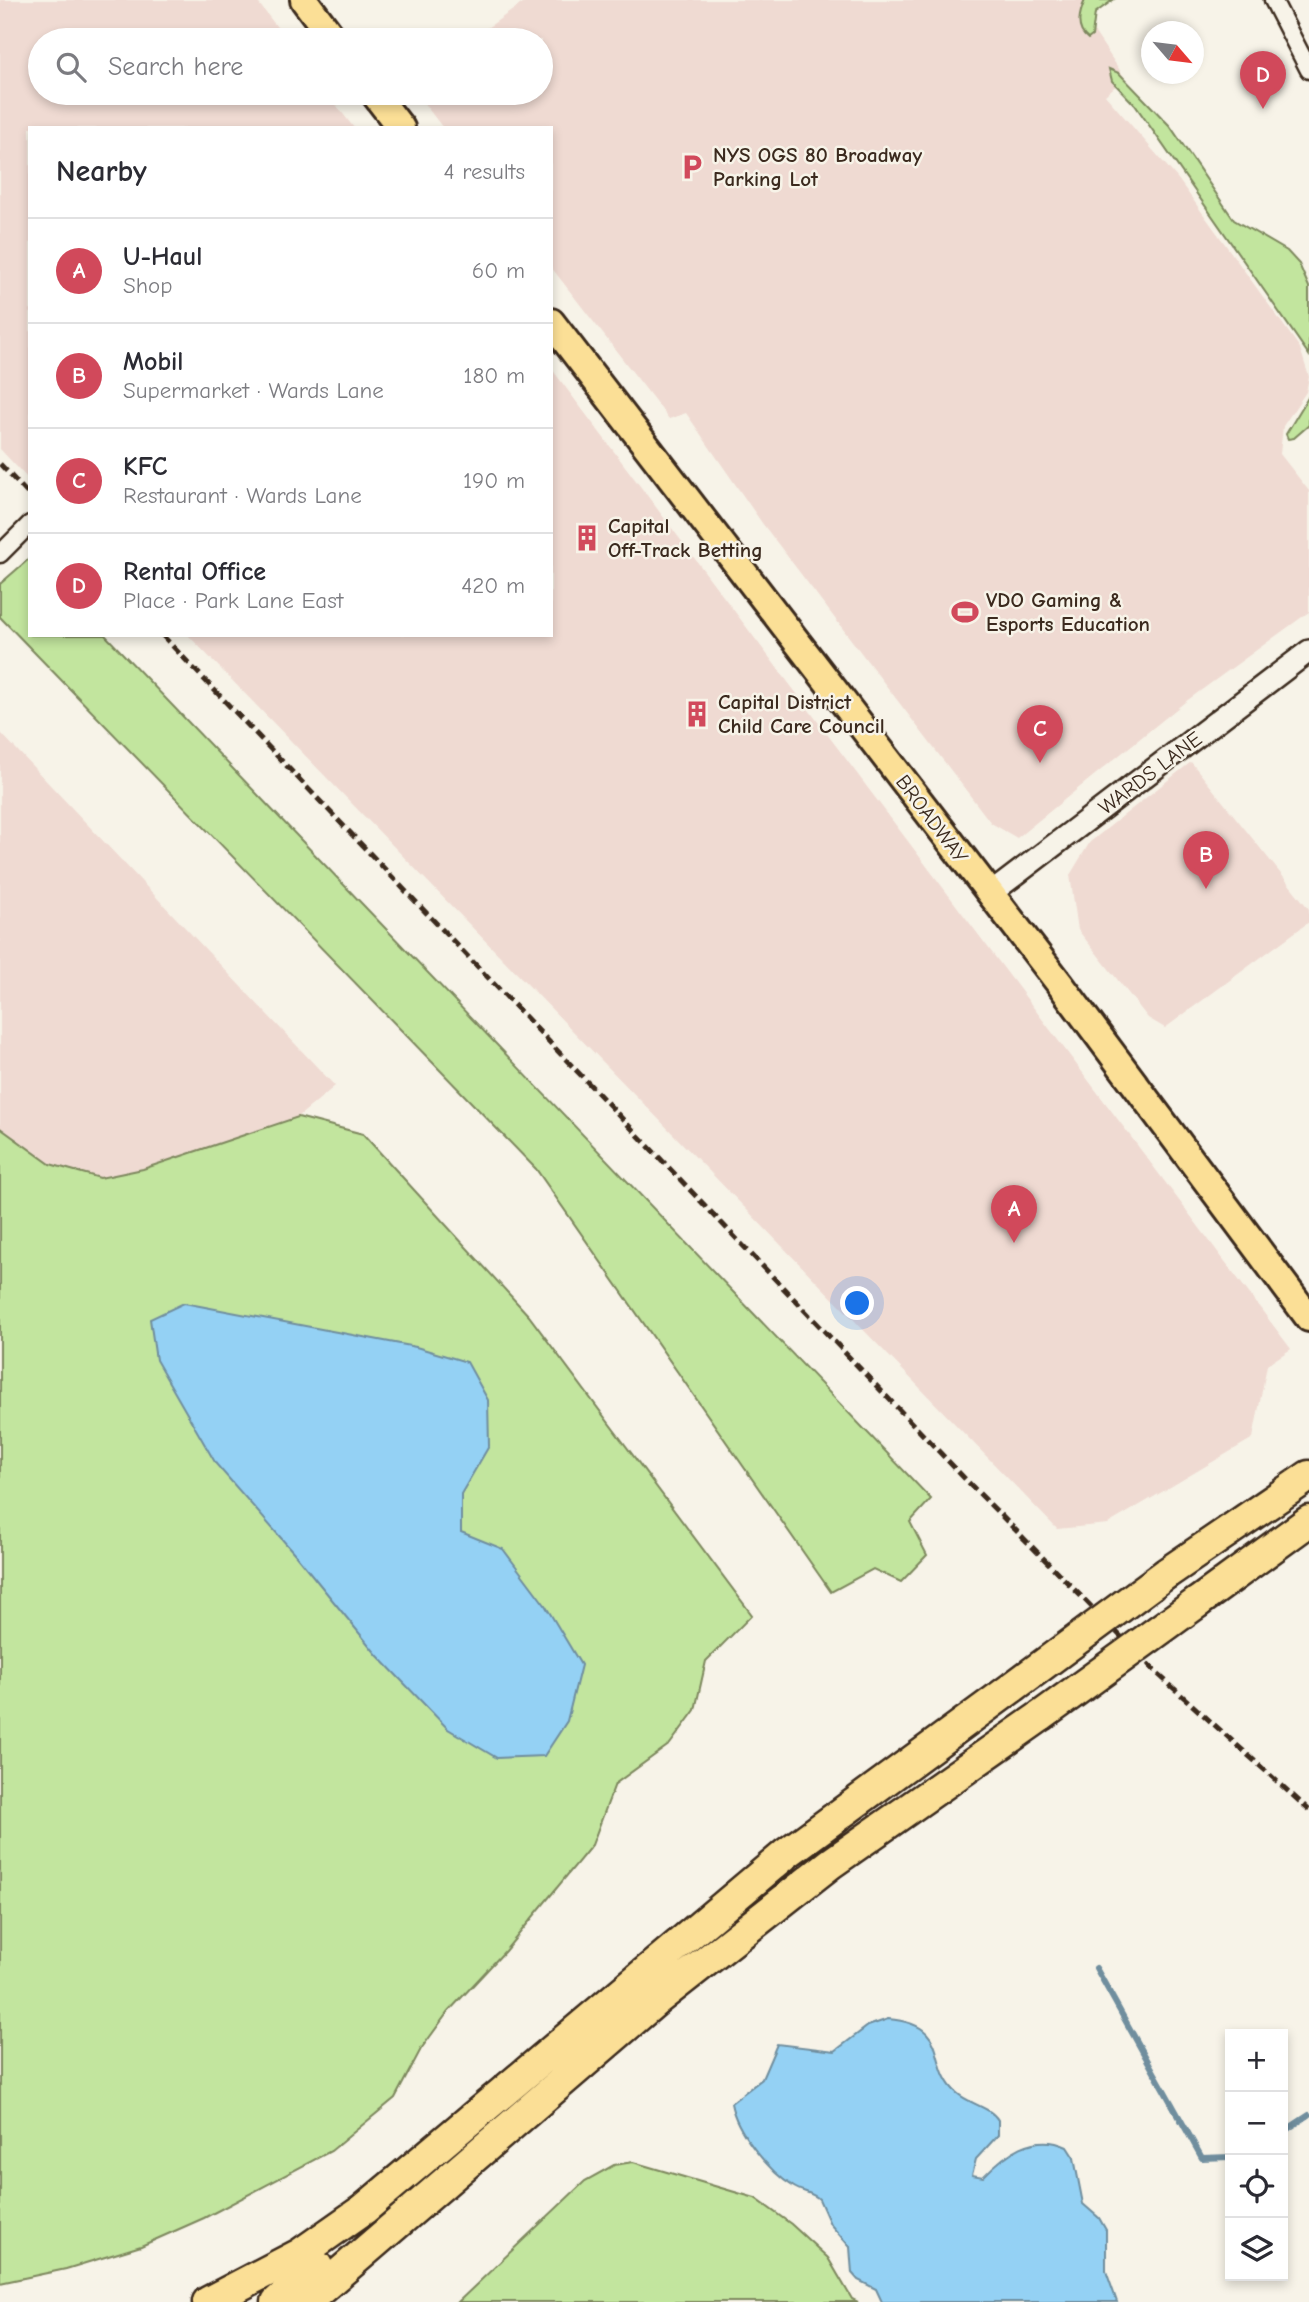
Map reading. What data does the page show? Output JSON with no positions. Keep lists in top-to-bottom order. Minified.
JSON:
{"streets":{"main road":["BROADWAY"],"street":["WARDS LANE"]},"crossings":[["WARDS LANE","BROADWAY"]],"places":{"parking":["NYS OGS 80 Broadway Parking Lot"],"building":["Capital Off-Track Betting","Capital District Child Care Council"],"sports":["VDO Gaming & Esports Education"]},"north":"bottom right","page":{"search":"Search here","pins":["D","C","B","A"],"heading":["Nearby","4 results"],"list":[{"mark":"A","name":"U-Haul","note":"Shop","value":"60 m"},{"mark":"B","name":"Mobil","note":"Supermarket · Wards Lane","value":"180 m"},{"mark":"C","name":"KFC","note":"Restaurant · Wards Lane","value":"190 m"},{"mark":"D","name":"Rental Office","note":"Place · Park Lane East","value":"420 m"}],"map_buttons":["+","−"]}}
